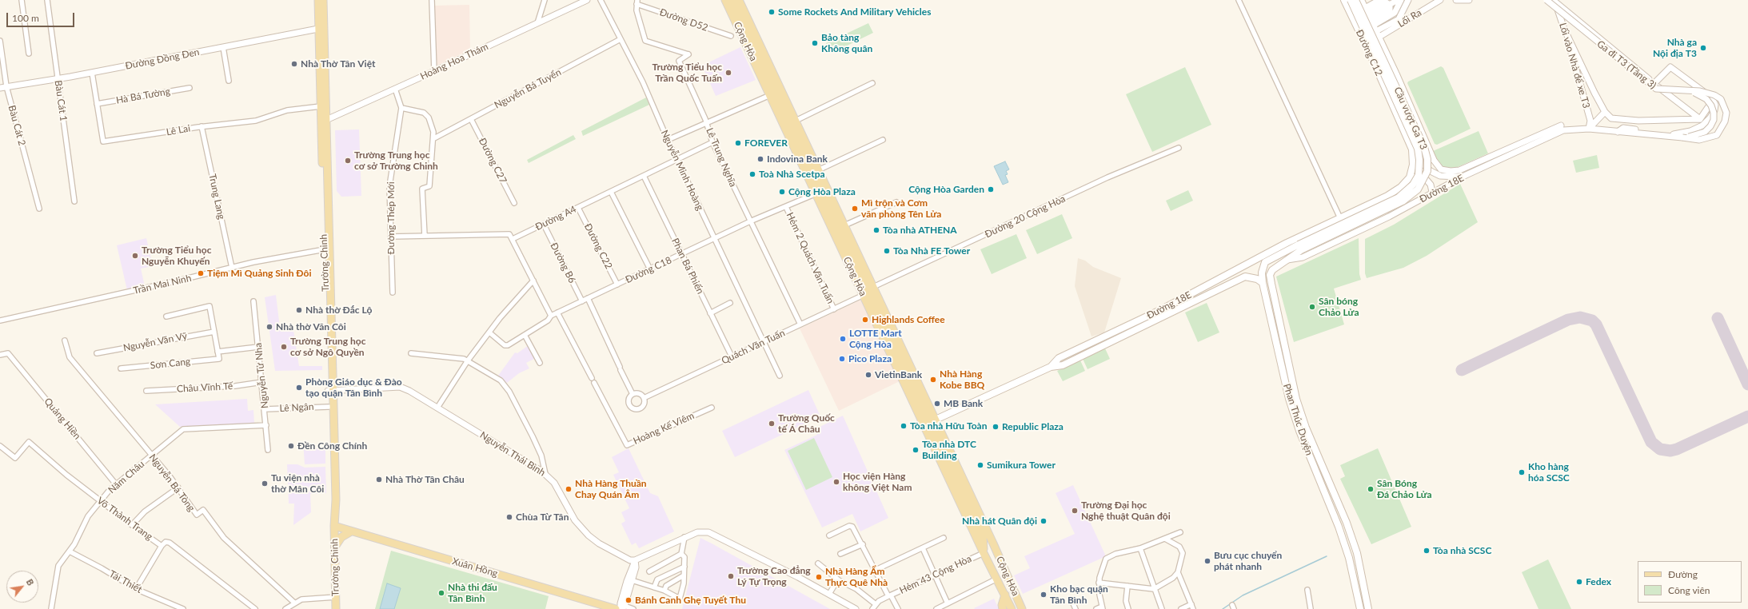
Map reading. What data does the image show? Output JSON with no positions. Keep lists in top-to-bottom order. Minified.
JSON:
{"streets":{"main road":["Cộng Hòa","Đường C12","Cầu vượt Ga T3","Đường 18E","Trường Chinh","Phan Thúc Duyện","Xuân Hồng"],"street":["Lối Ra","Đường D52","Đường Đồng Đen","Hoàng Hoa Thám","Ga đi T3 (Tầng 3)","Lối vào Nhà để xe T3","Nguyễn Bá Tuyển","Hà Bá Tường","Bàu Cát 1","Bàu Cát 2","Lê Lai","Lê Trung Nghĩa","Đường C27","Nguyễn Minh Hoàng","Trung Lang","Đường 20 Cộng Hòa","Đường Thép Mới","Đường A4","Đường C22","Hẻm 2 Quách Văn Tuấn","Đường B6","Phan Bá Phiến","Đường C18","Trần Mai Ninh","Nguyễn Văn Vỹ","Quách Văn Tuấn","Sơn Cang","Nguyễn Tử Nha","Châu Vĩnh Tế","Lê Ngân","Quảng Hiền","Hoàng Kế Viêm","Nguyễn Thái Bình","Năm Châu","Nguyễn Bá Tòng","Võ Thành Trang","Hẻm 43 Cộng Hòa","Tái Thiết"]},"crossings":[["Lối Ra","Đường C12"],["Đường D52","Lê Trung Nghĩa"],["Cộng Hòa","Đường 18E"],["Cộng Hòa","Đường 20 Cộng Hòa"],["Cộng Hòa","Đường C18"],["Cộng Hòa","Quách Văn Tuấn"],["Cộng Hòa","Hẻm 43 Cộng Hòa"],["Đường C12","Đường 18E"],["Đường Đồng Đen","Bàu Cát 1"],["Đường Đồng Đen","Bàu Cát 2"],["Đường Đồng Đen","Lê Lai"],["Đường Đồng Đen","Trường Chinh"],["Hoàng Hoa Thám","Đường Thép Mới"],["Hoàng Hoa Thám","Trường Chinh"],["Ga đi T3 (Tầng 3)","Đường 18E"],["Lối vào Nhà để xe T3","Đường 18E"],["Nguyễn Bá Tuyển","Đường C27"],["Nguyễn Bá Tuyển","Nguyễn Minh Hoàng"],["Hà Bá Tường","Lê Lai"],["Cầu vượt Ga T3","Đường 18E"],["Cầu vượt Ga T3","Phan Thúc Duyện"],["Lê Lai","Trung Lang"],["Lê Lai","Trường Chinh"],["Lê Trung Nghĩa","Đường A4"],["Lê Trung Nghĩa","Đường C18"],["Lê Trung Nghĩa","Quách Văn Tuấn"],["Nguyễn Minh Hoàng","Đường A4"],["Nguyễn Minh Hoàng","Đường C18"],["Nguyễn Minh Hoàng","Quách Văn Tuấn"],["Đường 18E","Phan Thúc Duyện"],["Trung Lang","Trần Mai Ninh"],["Đường A4","Đường C22"],["Đường A4","Đường B6"],["Đường A4","Phan Bá Phiến"],["Đường C22","Đường C18"],["Hẻm 2 Quách Văn Tuấn","Đường C18"],["Hẻm 2 Quách Văn Tuấn","Quách Văn Tuấn"],["Trường Chinh","Trần Mai Ninh"],["Trường Chinh","Lê Ngân"],["Trường Chinh","Nguyễn Thái Bình"],["Trường Chinh","Xuân Hồng"],["Đường B6","Đường C18"],["Phan Bá Phiến","Đường C18"],["Phan Bá Phiến","Quách Văn Tuấn"],["Nguyễn Tử Nha","Châu Vĩnh Tế"],["Nguyễn Tử Nha","Lê Ngân"],["Nguyễn Tử Nha","Năm Châu"],["Quảng Hiền","Năm Châu"],["Năm Châu","Nguyễn Bá Tòng"],["Năm Châu","Võ Thành Trang"],["Năm Châu","Tái Thiết"]],"places":["Some Rockets And Military Vehicles","Bảo tàng Không quân","Nhà ga Nội địa T3","Nhà Thờ Tân Việt","Trường Tiểu học Trần Quốc Tuấn","FOREVER","Indovina Bank","Trường Trung học cơ sở Trường Chinh","Toà Nhà Scetpa","Cộng Hòa Garden","Cộng Hòa Plaza","Mì trộn và Cơm văn phòng Tên Lửa","Tòa nhà ATHENA","Tòa Nhà FE Tower","Trường Tiểu học Nguyễn Khuyến","Tiệm Mì Quảng Sinh Đôi","Sân bóng Chảo Lửa","Nhà thờ Đắc Lộ","Highlands Coffee","Nhà thờ Văn Côi","LOTTE Mart Cộng Hòa","Trường Trung học cơ sở Ngô Quyền","Pico Plaza","VietinBank","Nhà Hàng Kobe BBQ","Phòng Giáo dục & Đào tạo quận Tân Bình","MB Bank","Trường Quốc tế Á Châu","Tòa nhà Hữu Toàn","Republic Plaza","Đền Công Chính","Tòa nhà DTC Building","Sumikura Tower","Kho hàng hóa SCSC","Nhà Thờ Tân Châu","Học viện Hàng không Việt Nam","Tu viện nhà thờ Mân Côi","Nhà Hàng Thuần Chay Quán Âm","Sân Bóng Đá Chảo Lửa","Trường Đại học Nghệ thuật Quân đội","Chùa Từ Tân","Nhà hát Quân đội","Tòa nhà SCSC","Bưu cục chuyển phát nhanh","Trường Cao đẳng Lý Tự Trọng","Nhà Hàng Ẩm Thực Quê Nhà","Fedex","Nhà thi đấu Tân Bình","Kho bạc quận Tân Bình","Bánh Canh Ghẹ Tuyết Thu"],"legend":["Đường","Công viên"],"scale_bar":"100 m","north":"top right"}
